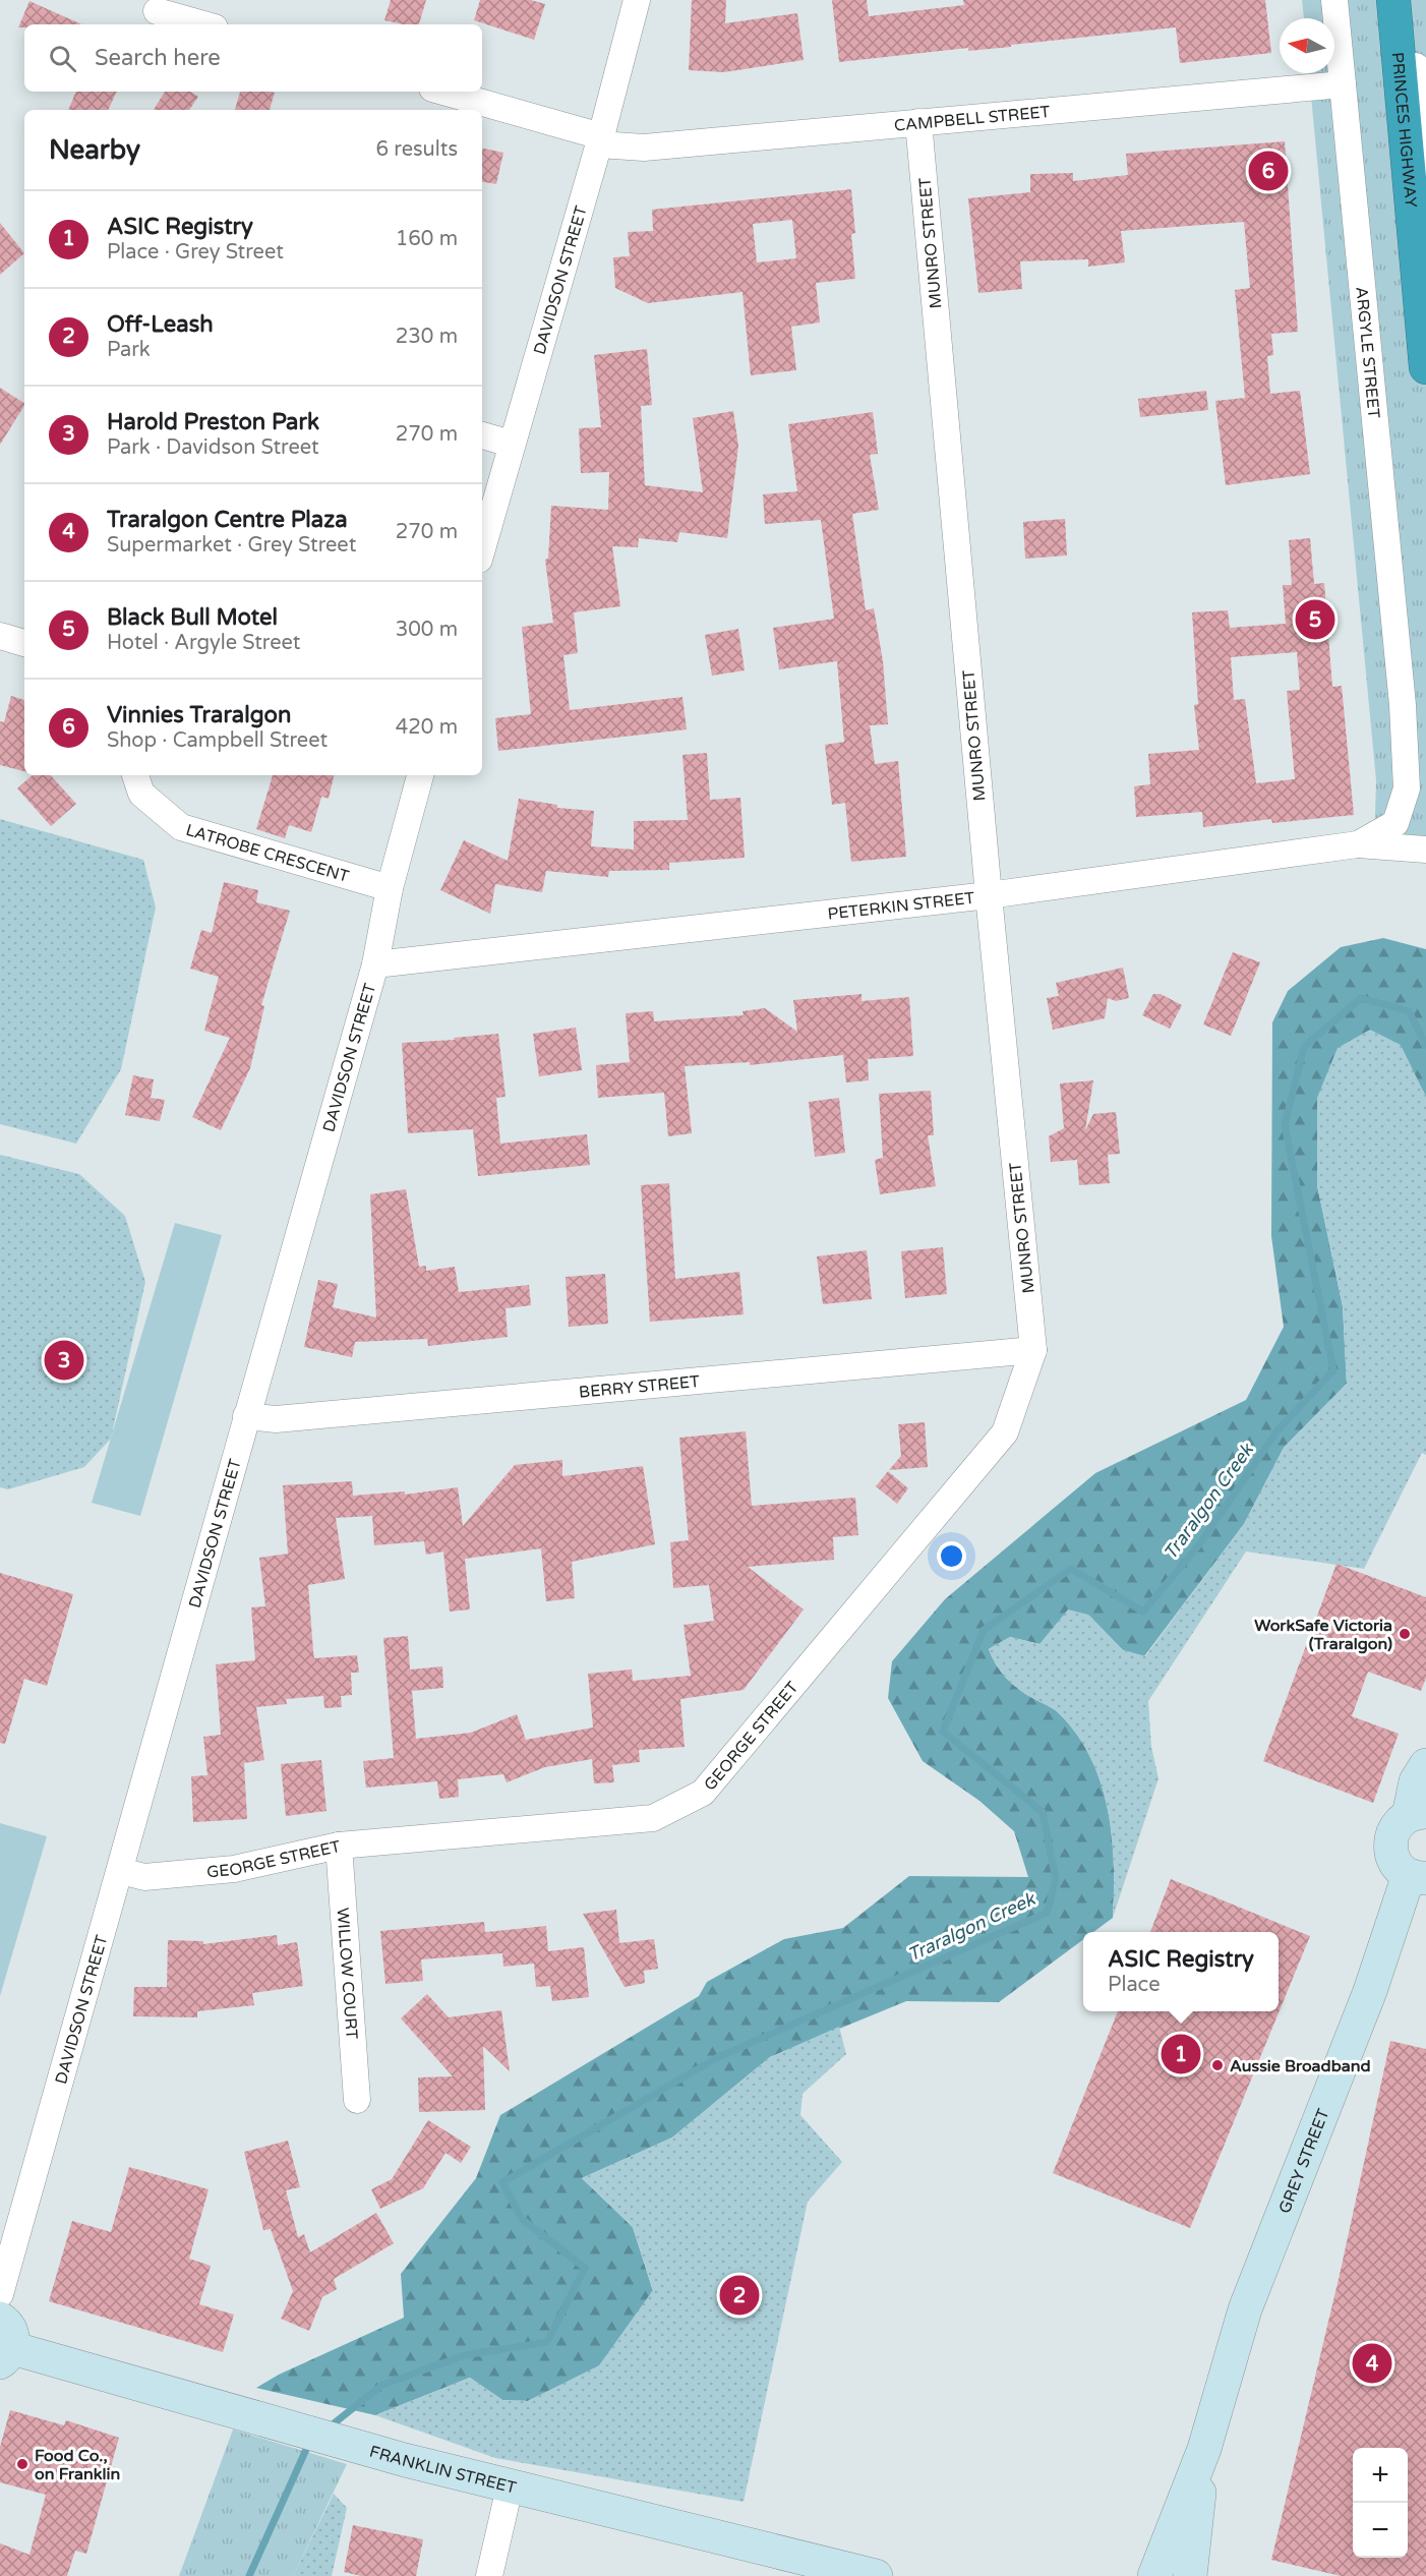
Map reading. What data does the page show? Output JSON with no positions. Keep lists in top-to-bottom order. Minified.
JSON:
{"streets":{"highway":["PRINCES HIGHWAY"],"main road":["GREY STREET","FRANKLIN STREET"],"street":["CAMPBELL STREET","MUNRO STREET","DAVIDSON STREET","ARGYLE STREET","LATROBE CRESCENT","PETERKIN STREET","BERRY STREET","GEORGE STREET","WILLOW COURT"]},"crossings":[["CAMPBELL STREET","MUNRO STREET"],["CAMPBELL STREET","DAVIDSON STREET"],["CAMPBELL STREET","ARGYLE STREET"],["MUNRO STREET","PETERKIN STREET"],["MUNRO STREET","BERRY STREET"],["MUNRO STREET","GEORGE STREET"],["DAVIDSON STREET","LATROBE CRESCENT"],["DAVIDSON STREET","PETERKIN STREET"],["DAVIDSON STREET","BERRY STREET"],["DAVIDSON STREET","GEORGE STREET"],["ARGYLE STREET","PETERKIN STREET"],["BERRY STREET","GEORGE STREET"],["GEORGE STREET","WILLOW COURT"]],"water":["Traralgon Creek"],"places":["WorkSafe Victoria (Traralgon)","Aussie Broadband","Food Co., on Franklin"],"north":"left","page":{"search":"Search here","heading":["Nearby","6 results"],"pins":["6","5","3","1","2","4"],"list":[{"mark":"1","name":"ASIC Registry","note":"Place · Grey Street","value":"160 m"},{"mark":"2","name":"Off-Leash","note":"Park","value":"230 m"},{"mark":"3","name":"Harold Preston Park","note":"Park · Davidson Street","value":"270 m"},{"mark":"4","name":"Traralgon Centre Plaza","note":"Supermarket · Grey Street","value":"270 m"},{"mark":"5","name":"Black Bull Motel","note":"Hotel · Argyle Street","value":"300 m"},{"mark":"6","name":"Vinnies Traralgon","note":"Shop · Campbell Street","value":"420 m"}],"popup":["ASIC Registry","Place"],"map_buttons":["+","−"]}}
